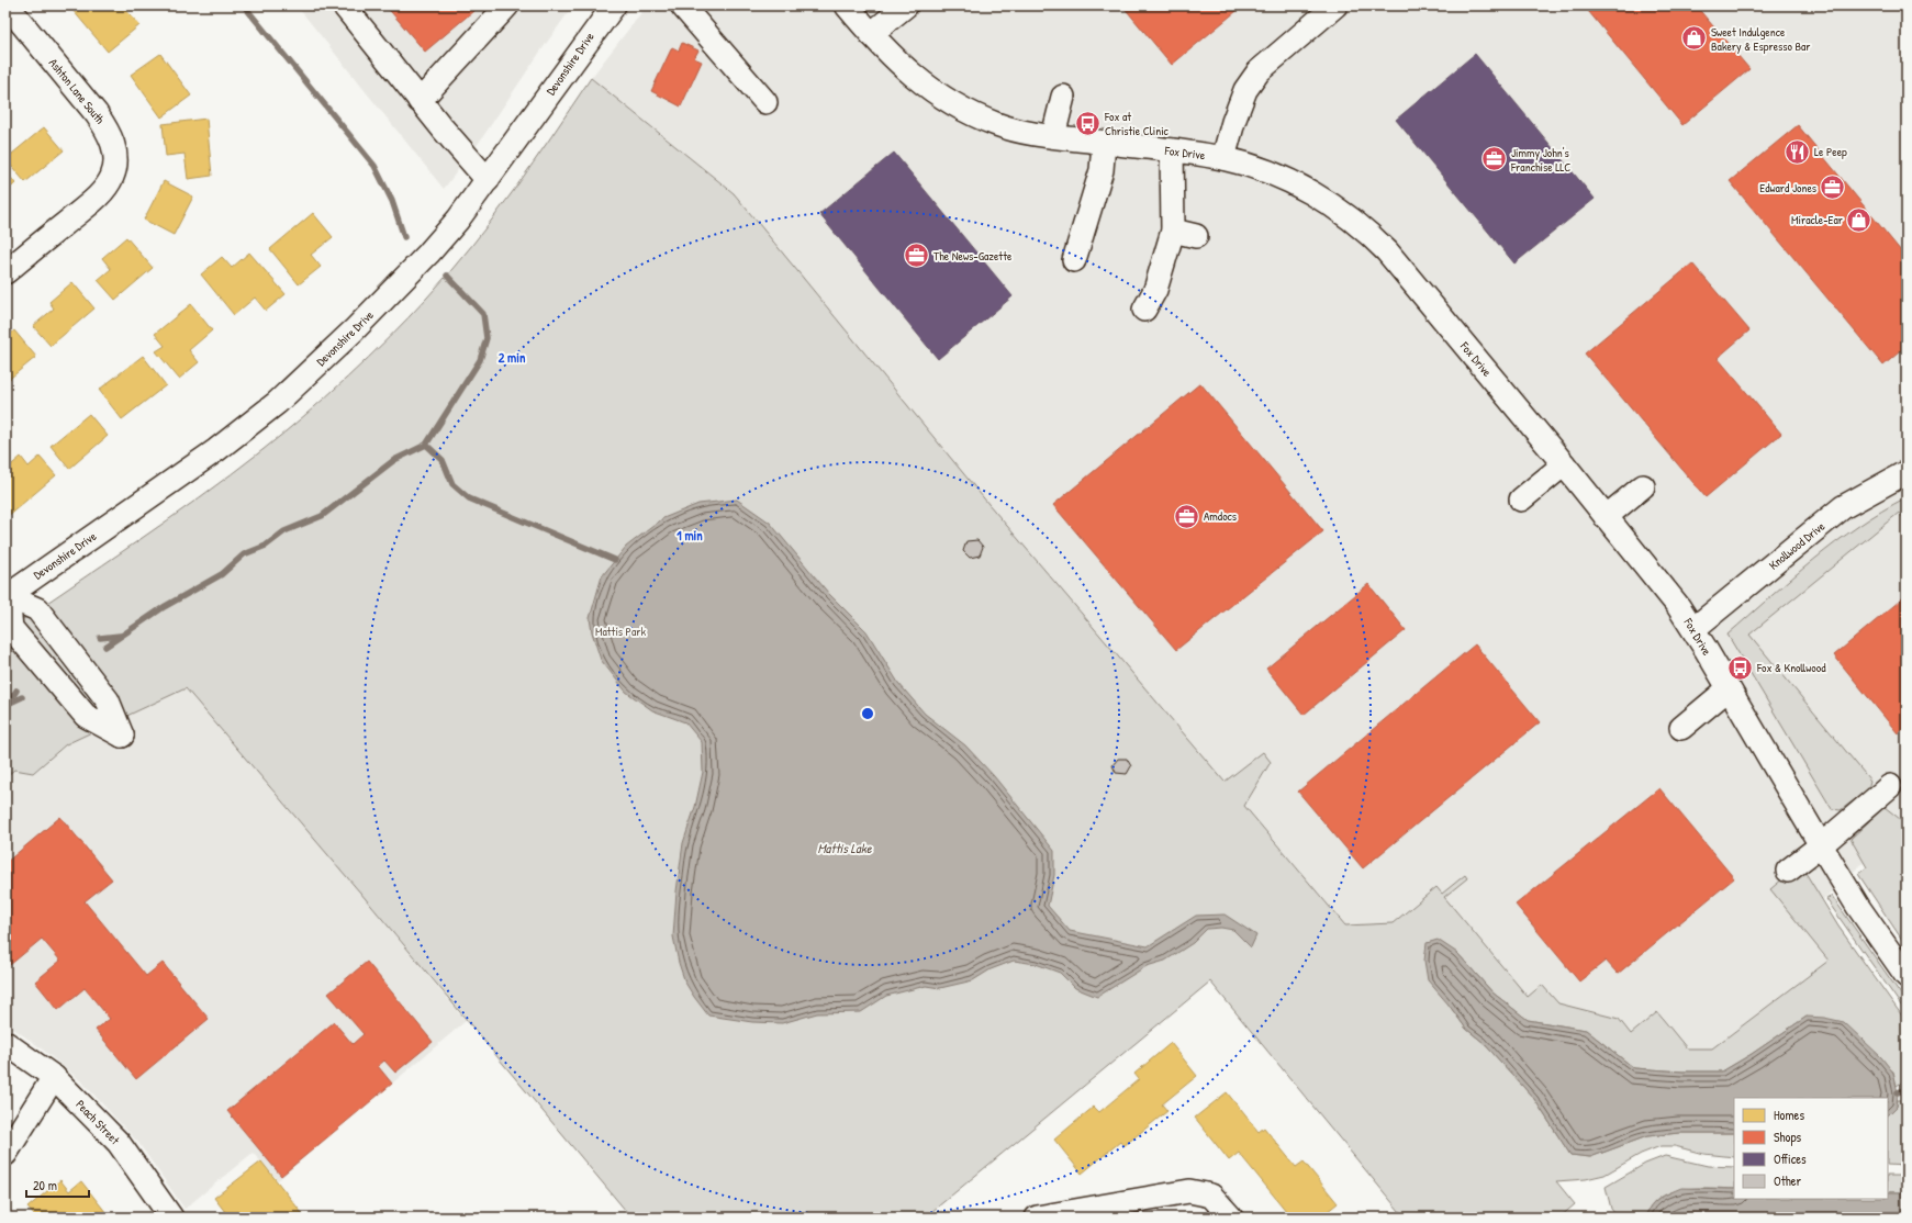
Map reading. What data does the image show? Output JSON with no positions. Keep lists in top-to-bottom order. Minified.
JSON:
{"streets":{"street":["Devonshire Drive","Ashton Lane South","Fox Drive","Knollwood Drive","Peach Street"]},"crossings":[["Fox Drive","Knollwood Drive"]],"water":["Mattis Lake"],"parks":["Mattis Park"],"places":{"shop":["Sweet Indulgence Bakery & Espresso Bar","Miracle-Ear"],"bus stop":["Fox at Christie Clinic","Fox & Knollwood"],"restaurant":["Le Peep"],"office":["Jimmy John's Franchise LLC","Edward Jones","The News-Gazette","Amdocs"]},"legend":["Homes","Shops","Offices","Other"],"scale_bar":"20 m","rings":["2 min","1 min"]}
